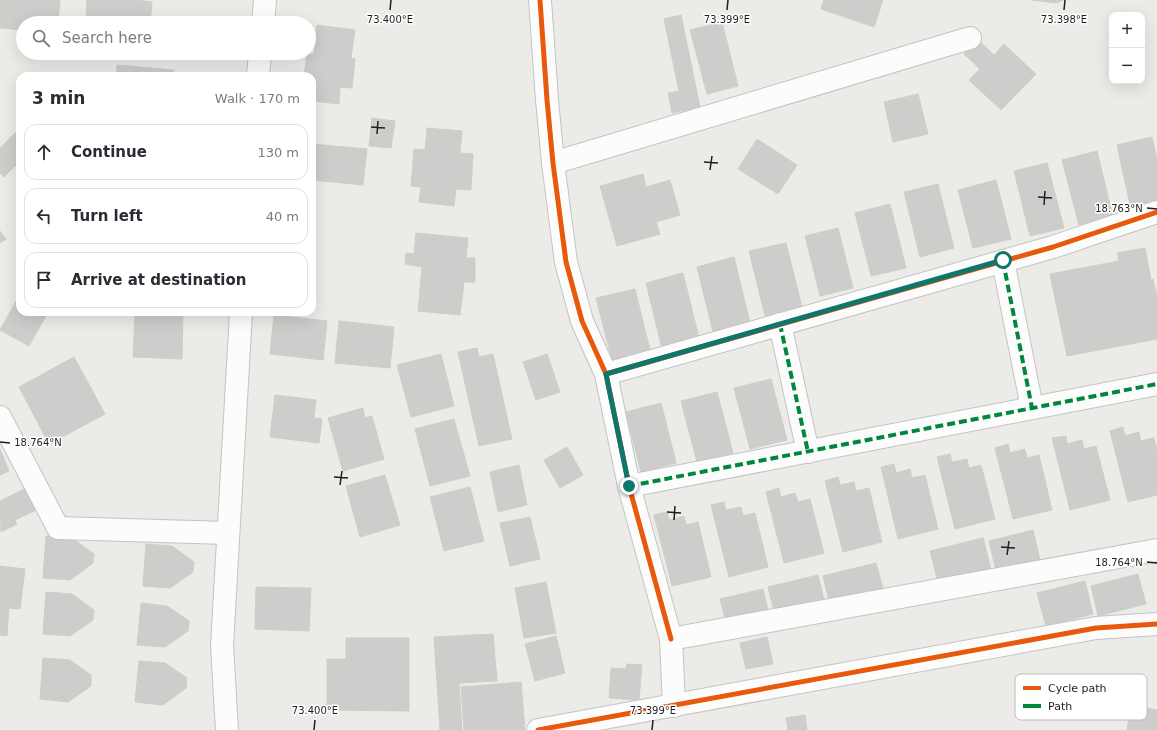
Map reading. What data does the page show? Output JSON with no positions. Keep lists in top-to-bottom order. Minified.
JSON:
{"legend":["Cycle path","Path"],"page":{"map_buttons":["+","−"],"search":"Search here","heading":["3 min","Walk · 170 m"],"list":[["Continue","130 m"],["Turn left","40 m"],"Arrive at destination"]},"coordinates":["73.400°E","73.399°E","73.398°E","18.763°N","18.764°N"]}
